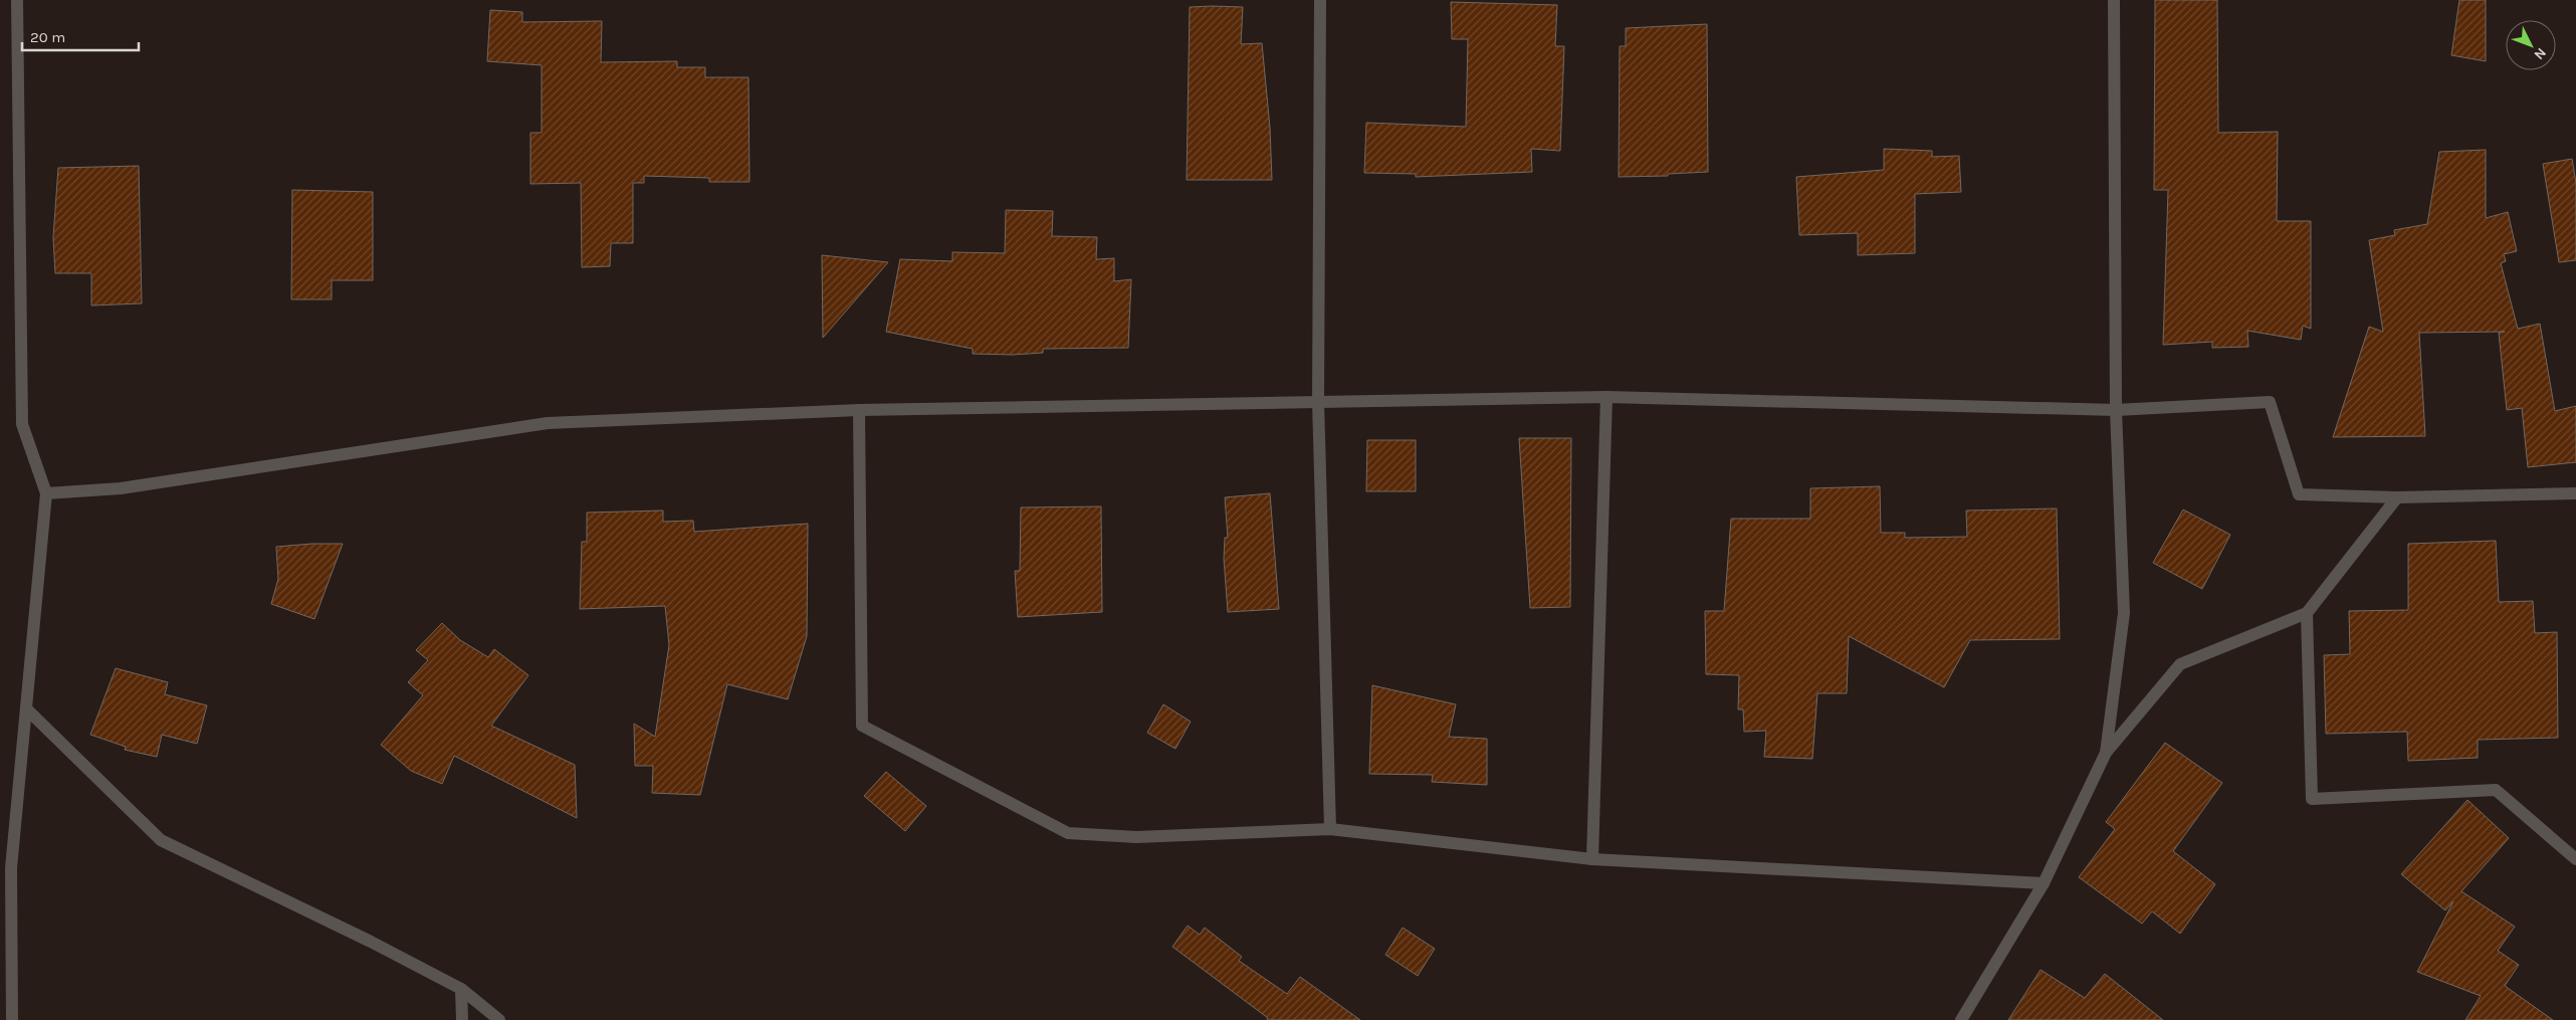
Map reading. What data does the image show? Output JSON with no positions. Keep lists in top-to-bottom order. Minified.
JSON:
{"scale_bar":"20 m","north":"bottom right"}
